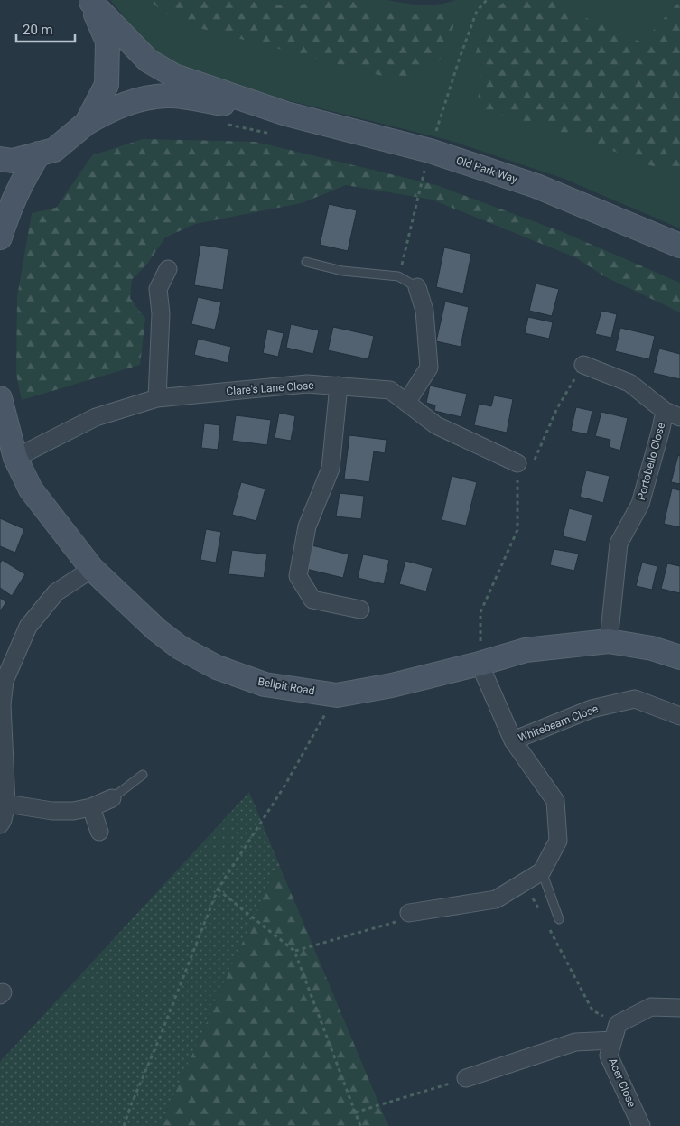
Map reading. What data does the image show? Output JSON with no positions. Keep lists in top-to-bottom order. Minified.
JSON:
{"streets":{"main road":["Old Park Way","Bellpit Road"],"street":["Clare's Lane Close","Portobello Close","Whitebeam Close","Acer Close"]},"crossings":[["Clare's Lane Close","Bellpit Road"],["Portobello Close","Bellpit Road"],["Bellpit Road","Whitebeam Close"]],"scale_bar":"20 m"}
